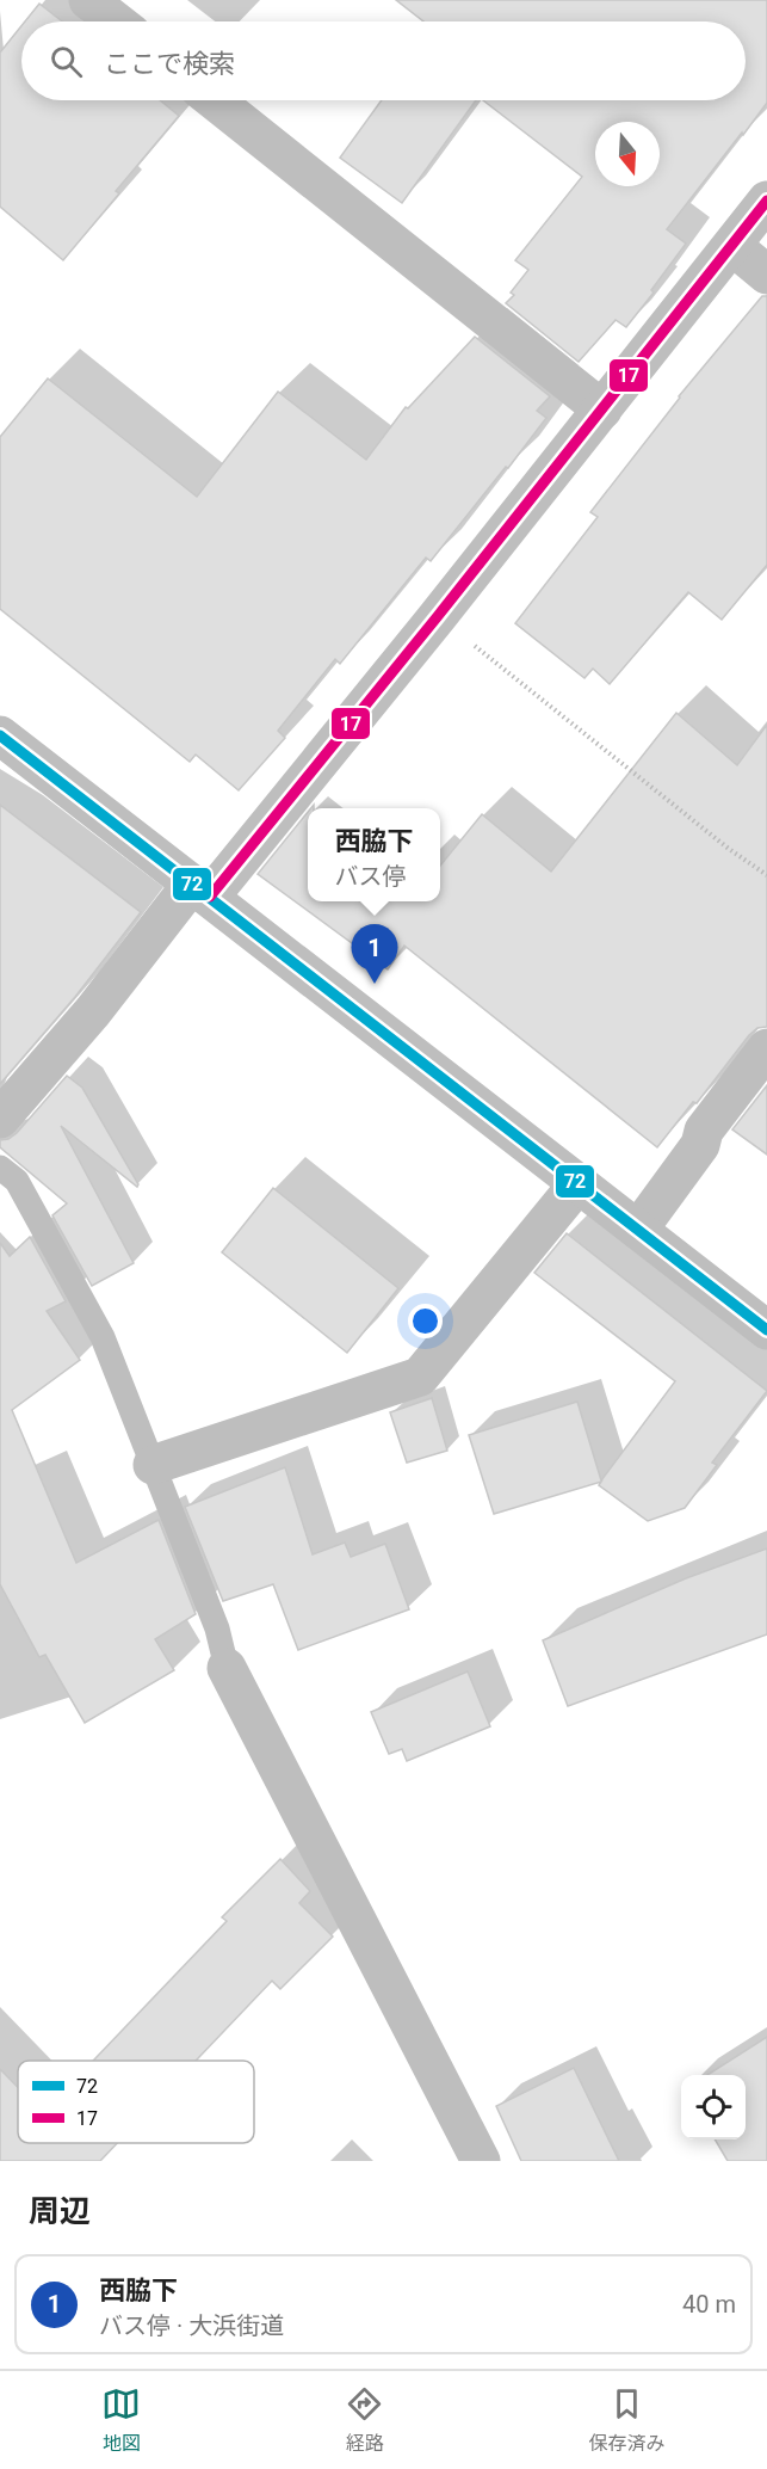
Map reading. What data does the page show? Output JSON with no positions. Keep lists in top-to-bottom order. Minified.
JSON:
{"lines":["transit line 17","transit line 72"],"legend":["72","17"],"north":"bottom","page":{"search":"ここで検索","popup":["西脇下","バス停"],"pins":"1","heading":"周辺","list":[{"mark":"1","name":"西脇下","note":"バス停 · 大浜街道","value":"40 m"}],"nav":["地図","経路","保存済み"]}}
